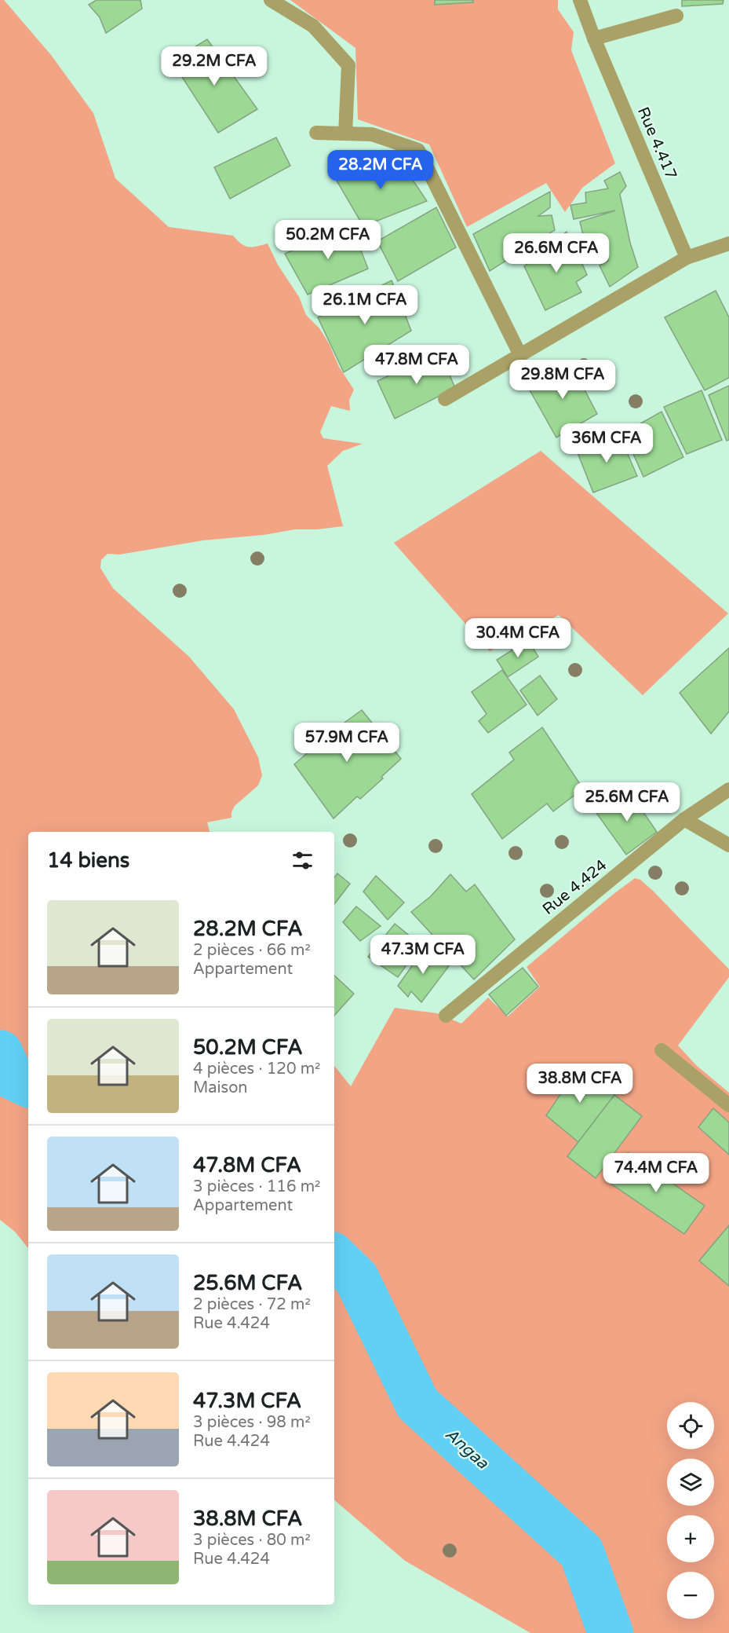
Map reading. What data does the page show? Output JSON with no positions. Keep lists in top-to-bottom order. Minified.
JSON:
{"streets":{"street":["Rue 4.417","Rue 4.424"]},"water":["Angaa"],"page":{"price":["29.2M CFA","28.2M CFA","50.2M CFA","26.6M CFA","26.1M CFA","47.8M CFA","29.8M CFA","36M CFA","30.4M CFA","57.9M CFA","25.6M CFA","47.3M CFA","38.8M CFA","74.4M CFA"],"heading":"14 biens","list":[{"name":"28.2M CFA","note":"2 pièces · 66 m² · Appartement"},{"name":"50.2M CFA","note":"4 pièces · 120 m² · Maison"},{"name":"47.8M CFA","note":"3 pièces · 116 m² · Appartement"},{"name":"25.6M CFA","note":"2 pièces · 72 m² · Rue 4.424"},{"name":"47.3M CFA","note":"3 pièces · 98 m² · Rue 4.424"},{"name":"38.8M CFA","note":"3 pièces · 80 m² · Rue 4.424"}],"map_buttons":["+","−"]}}
